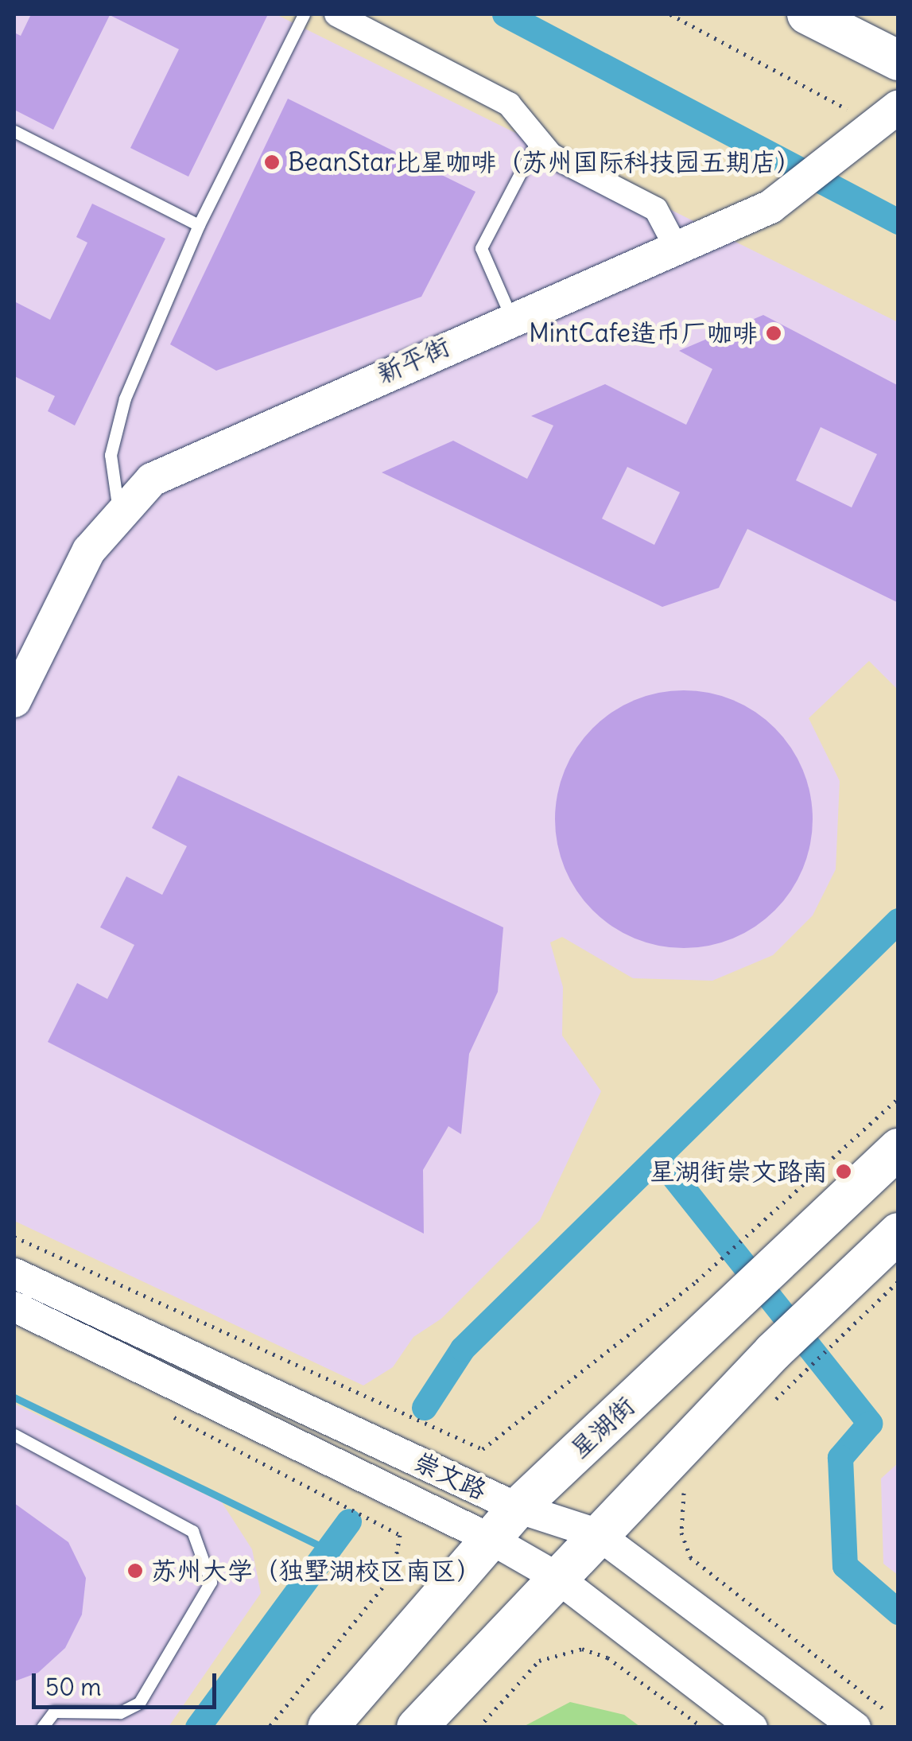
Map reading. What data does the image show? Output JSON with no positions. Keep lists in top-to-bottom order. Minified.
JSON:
{"streets":{"main road":["新平街","星湖街"],"street":["崇文路"]},"crossings":[["星湖街","崇文路"]],"places":["BeanStar比星咖啡（苏州国际科技园五期店）","MintCafe造币厂咖啡","星湖街崇文路南","苏州大学（独墅湖校区南区）"],"scale_bar":"50 m"}
